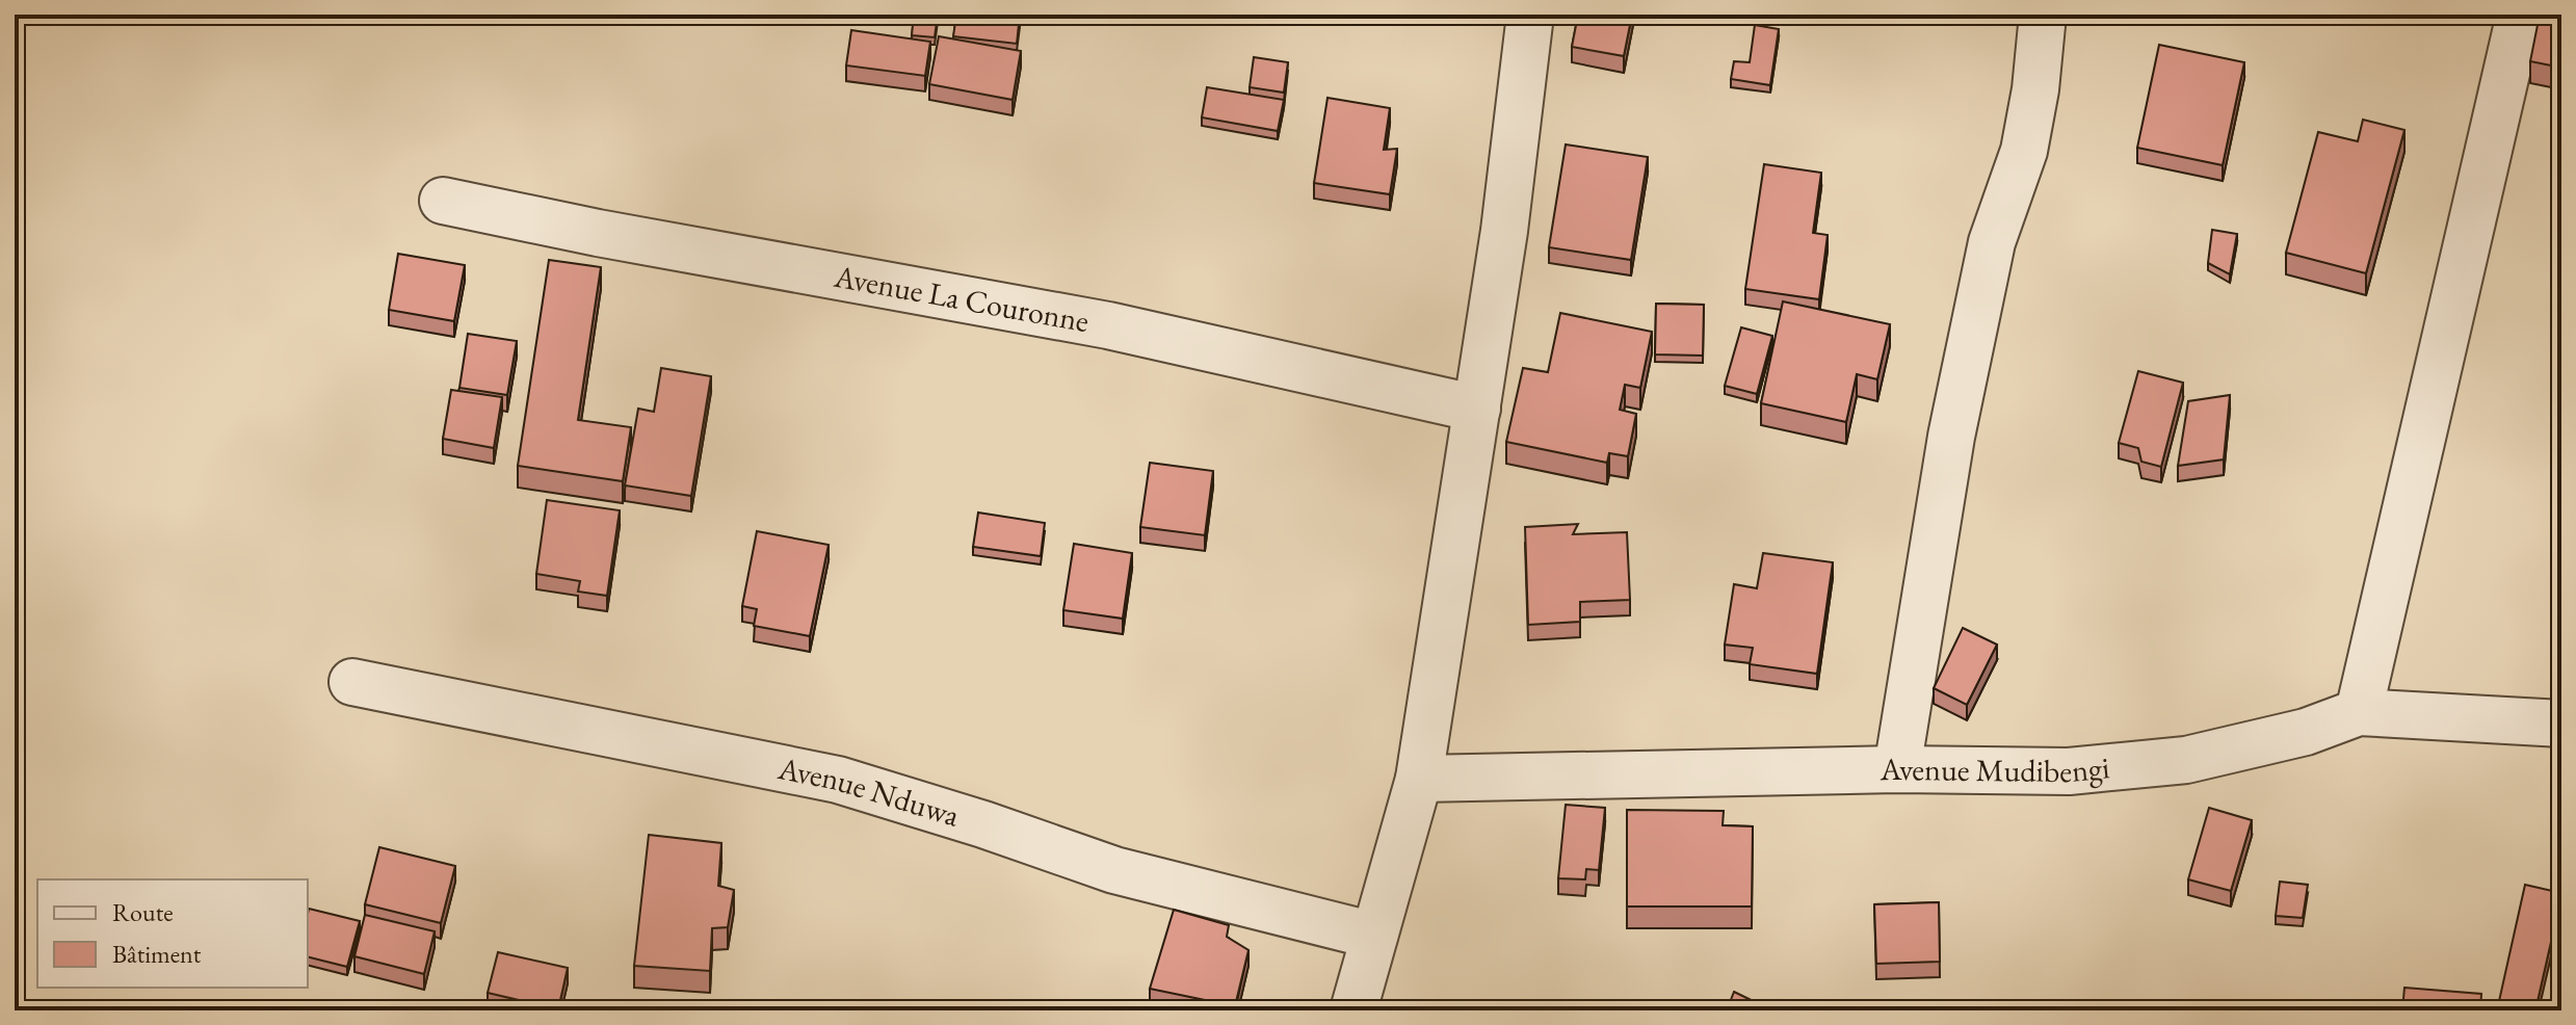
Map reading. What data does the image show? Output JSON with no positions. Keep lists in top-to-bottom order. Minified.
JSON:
{"streets":{"street":["Avenue La Couronne","Avenue Mudibengi","Avenue Nduwa"]},"legend":["Route","Bâtiment"]}
